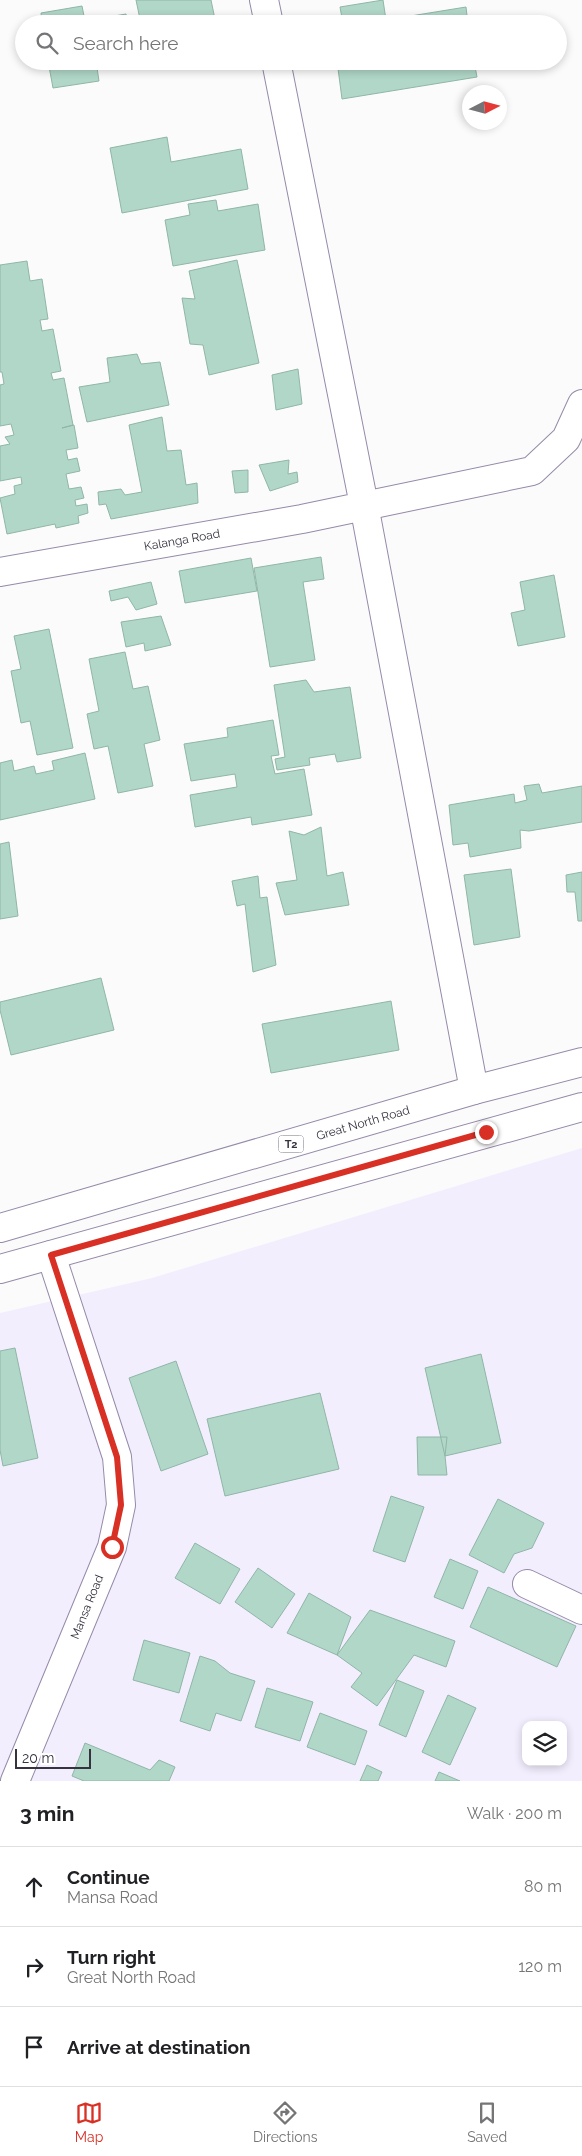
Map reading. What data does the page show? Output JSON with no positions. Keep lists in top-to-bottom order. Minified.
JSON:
{"streets":{"street":["Kalanga Road","Great North Road","T2","Mansa Road"]},"scale_bar":"20 m","north":"right","page":{"search":"Search here","scale":"20 m","heading":["3 min","Walk · 200 m"],"list":[["Continue","Mansa Road","80 m"],["Turn right","Great North Road","120 m"],"Arrive at destination"],"nav":["Map","Directions","Saved"]}}
